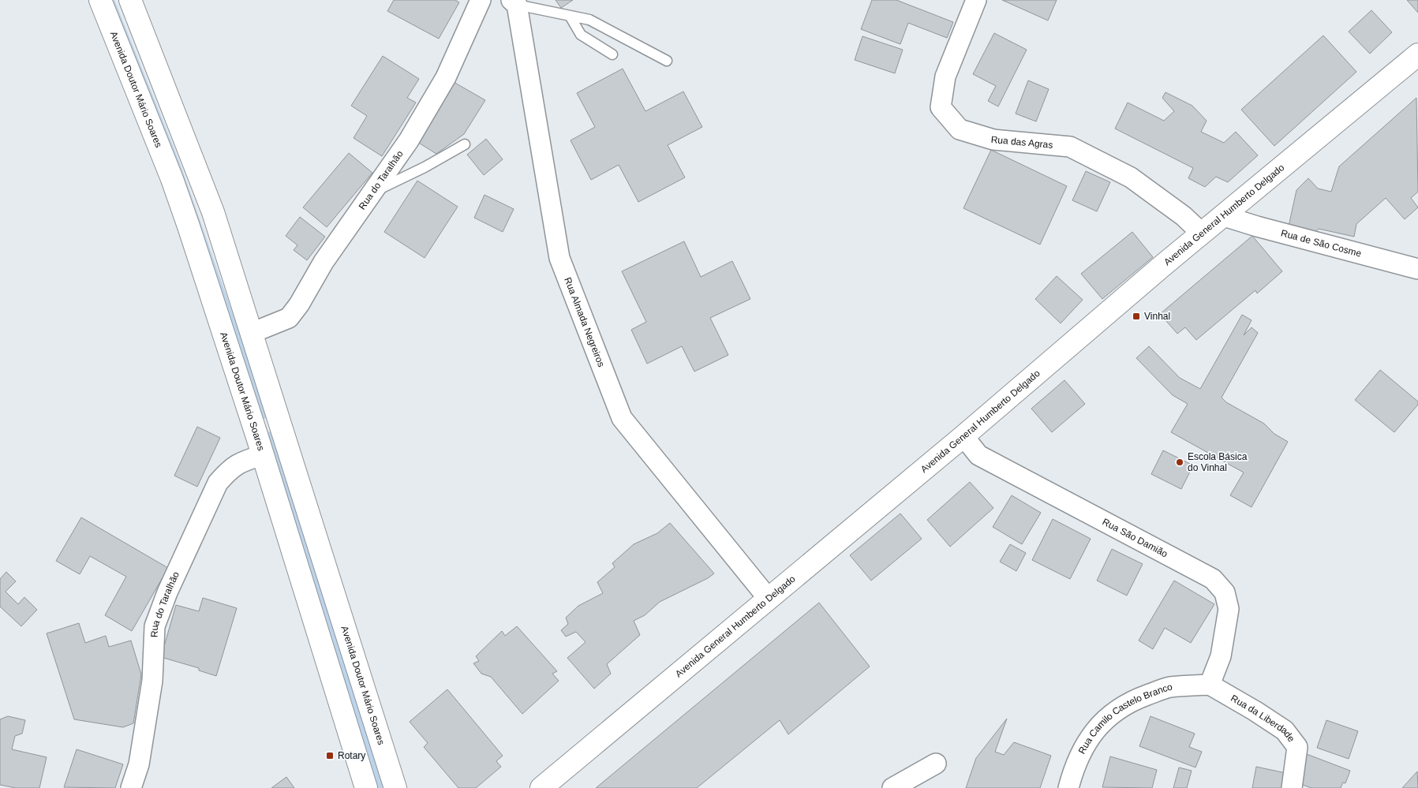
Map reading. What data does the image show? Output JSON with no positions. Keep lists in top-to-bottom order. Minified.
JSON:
{"streets":{"main road":["Avenida Doutor Mário Soares","Avenida General Humberto Delgado"],"street":["Rua das Agras","Rua do Taralhão","Rua de São Cosme","Rua Almada Negreiros","Rua São Damião","Rua da Liberdade","Rua Camilo Castelo Branco"]},"crossings":[["Avenida Doutor Mário Soares","Rua do Taralhão"],["Rua das Agras","Avenida General Humberto Delgado"],["Avenida General Humberto Delgado","Rua de São Cosme"],["Avenida General Humberto Delgado","Rua Almada Negreiros"],["Avenida General Humberto Delgado","Rua São Damião"],["Rua São Damião","Rua da Liberdade"],["Rua São Damião","Rua Camilo Castelo Branco"],["Rua da Liberdade","Rua Camilo Castelo Branco"]],"places":{"transit":["Vinhal","Rotary"],"other":["Escola Básica do Vinhal"]}}
